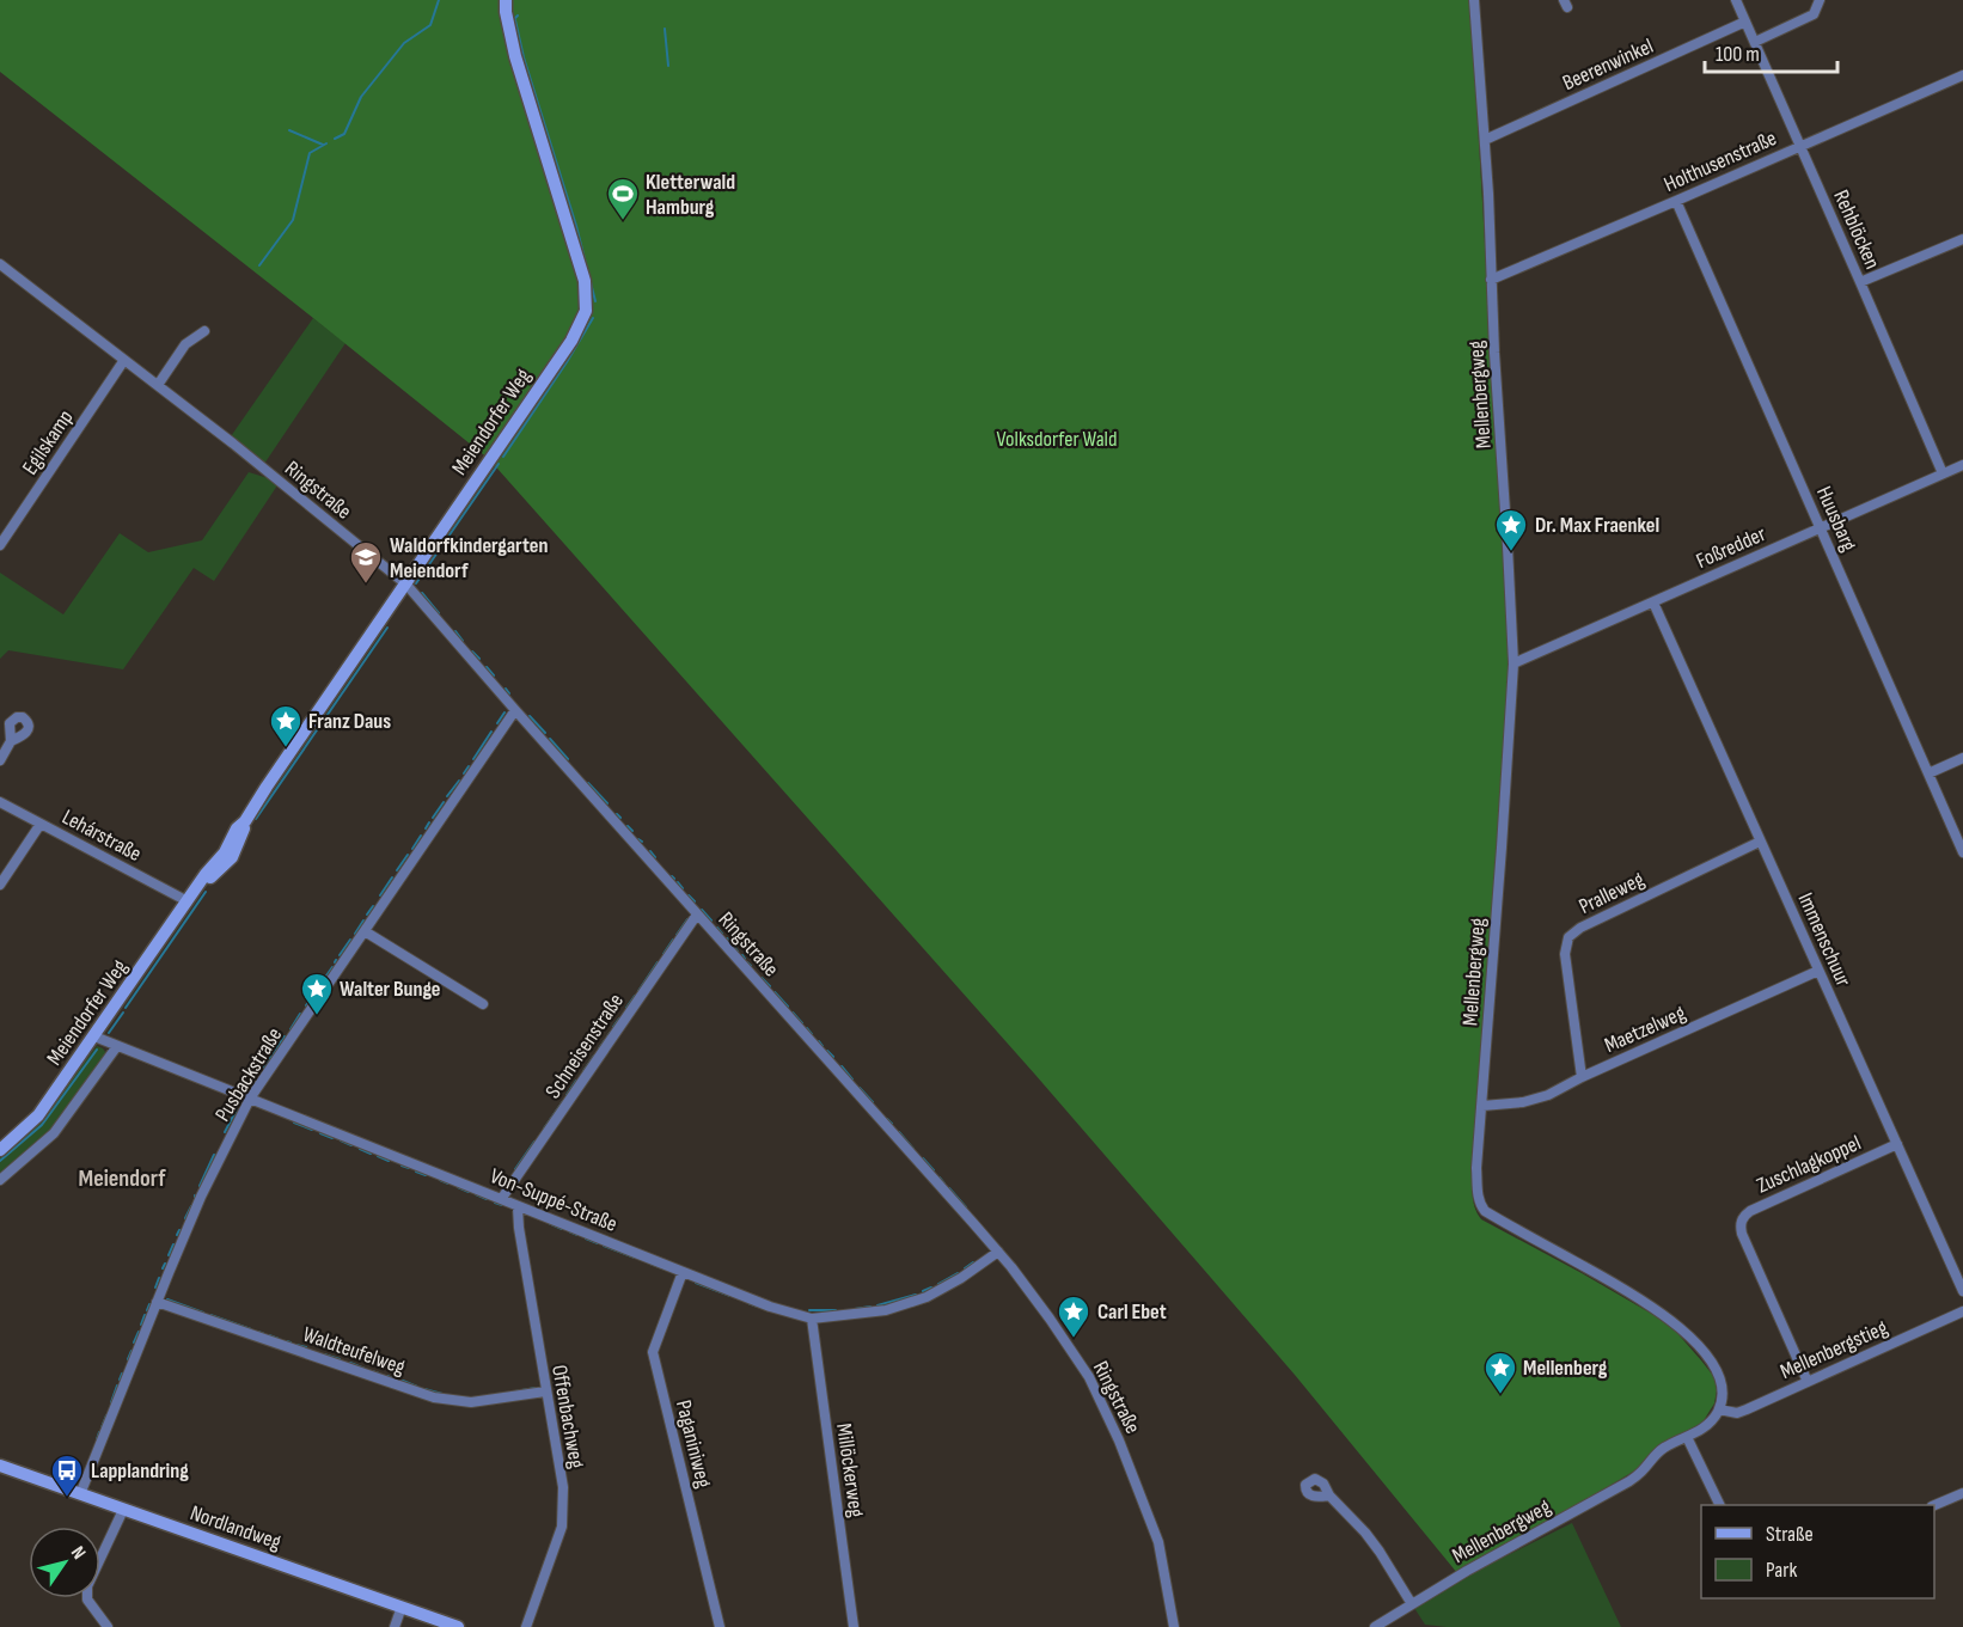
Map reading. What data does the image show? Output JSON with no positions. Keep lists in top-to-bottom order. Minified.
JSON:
{"streets":{"street":["Beerenwinkel","Holthusenstraße","Rehblöcken","Mellenbergweg","Meiendorfer Weg","Egilskamp","Ringstraße","Huusbarg","Foßredder","Lehárstraße","Pralleweg","Immenschuur","Maetzelweg","Schneisenstraße","Pusbackstraße","Zuschlagkoppel","Von-Suppé-Straße","Mellenbergstieg","Waldteufelweg","Offenbachweg","Paganiniweg","Millöckerweg","Nordlandweg"]},"crossings":[["Beerenwinkel","Rehblöcken"],["Beerenwinkel","Mellenbergweg"],["Holthusenstraße","Rehblöcken"],["Holthusenstraße","Mellenbergweg"],["Holthusenstraße","Huusbarg"],["Rehblöcken","Foßredder"],["Mellenbergweg","Foßredder"],["Mellenbergweg","Maetzelweg"],["Mellenbergweg","Mellenbergstieg"],["Meiendorfer Weg","Ringstraße"],["Meiendorfer Weg","Lehárstraße"],["Meiendorfer Weg","Von-Suppé-Straße"],["Egilskamp","Ringstraße"],["Ringstraße","Schneisenstraße"],["Ringstraße","Pusbackstraße"],["Ringstraße","Von-Suppé-Straße"],["Huusbarg","Foßredder"],["Foßredder","Immenschuur"],["Pralleweg","Immenschuur"],["Pralleweg","Maetzelweg"],["Immenschuur","Maetzelweg"],["Immenschuur","Zuschlagkoppel"],["Schneisenstraße","Von-Suppé-Straße"],["Pusbackstraße","Von-Suppé-Straße"],["Pusbackstraße","Waldteufelweg"],["Pusbackstraße","Nordlandweg"],["Zuschlagkoppel","Mellenbergstieg"],["Von-Suppé-Straße","Offenbachweg"],["Von-Suppé-Straße","Paganiniweg"],["Von-Suppé-Straße","Millöckerweg"],["Waldteufelweg","Offenbachweg"]],"districts":["Meiendorf"],"parks":["Volksdorfer Wald"],"places":{"sports":["Kletterwald Hamburg"],"place":["Dr. Max Fraenkel","Franz Daus","Walter Bunge","Carl Ebet","Mellenberg"],"school or university":["Waldorfkindergarten Meiendorf"],"bus stop":["Lapplandring"]},"legend":["Straße","Park"],"scale_bar":"100 m","north":"top right"}
